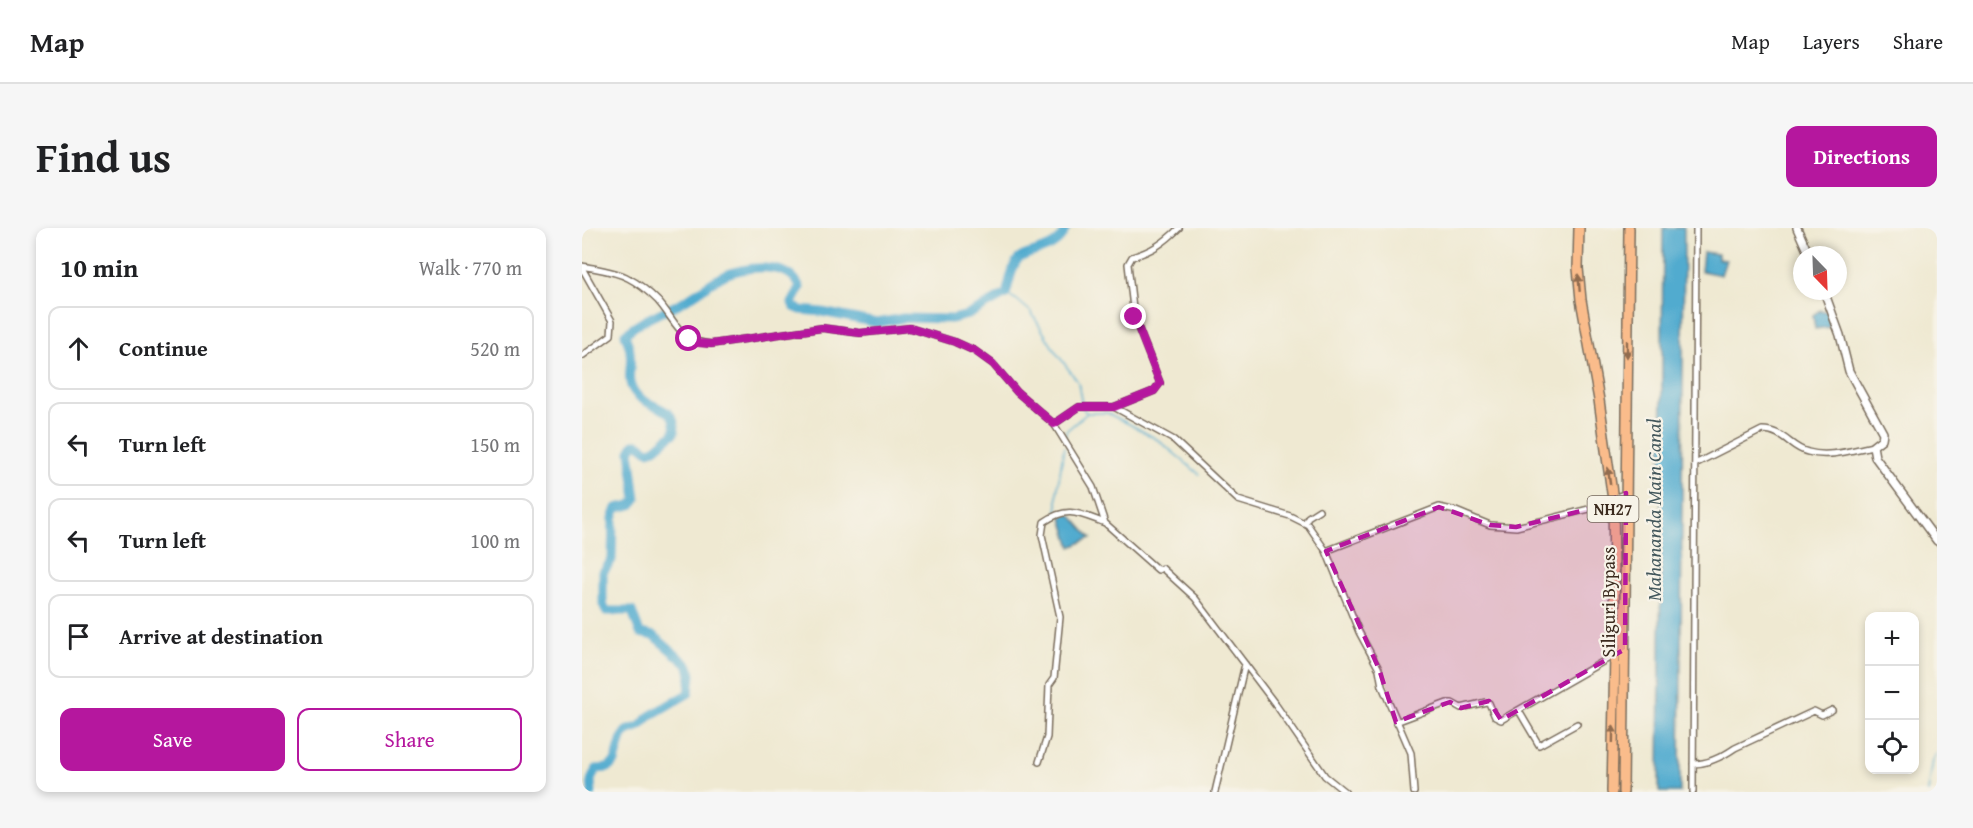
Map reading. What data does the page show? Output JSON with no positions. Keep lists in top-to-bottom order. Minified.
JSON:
{"streets":{"highway":["NH27","Siliguri Bypass"]},"water":["Mahananda Main Canal"],"north":"bottom right","page":{"header":"Map","nav":["Map","Layers","Share"],"title":"Find us","buttons":["Directions",["Save","Share"]],"heading":["10 min","Walk · 770 m"],"list":[["Continue","520 m"],["Turn left","150 m"],["Turn left","100 m"],"Arrive at destination"],"map_buttons":["+","−"]}}
